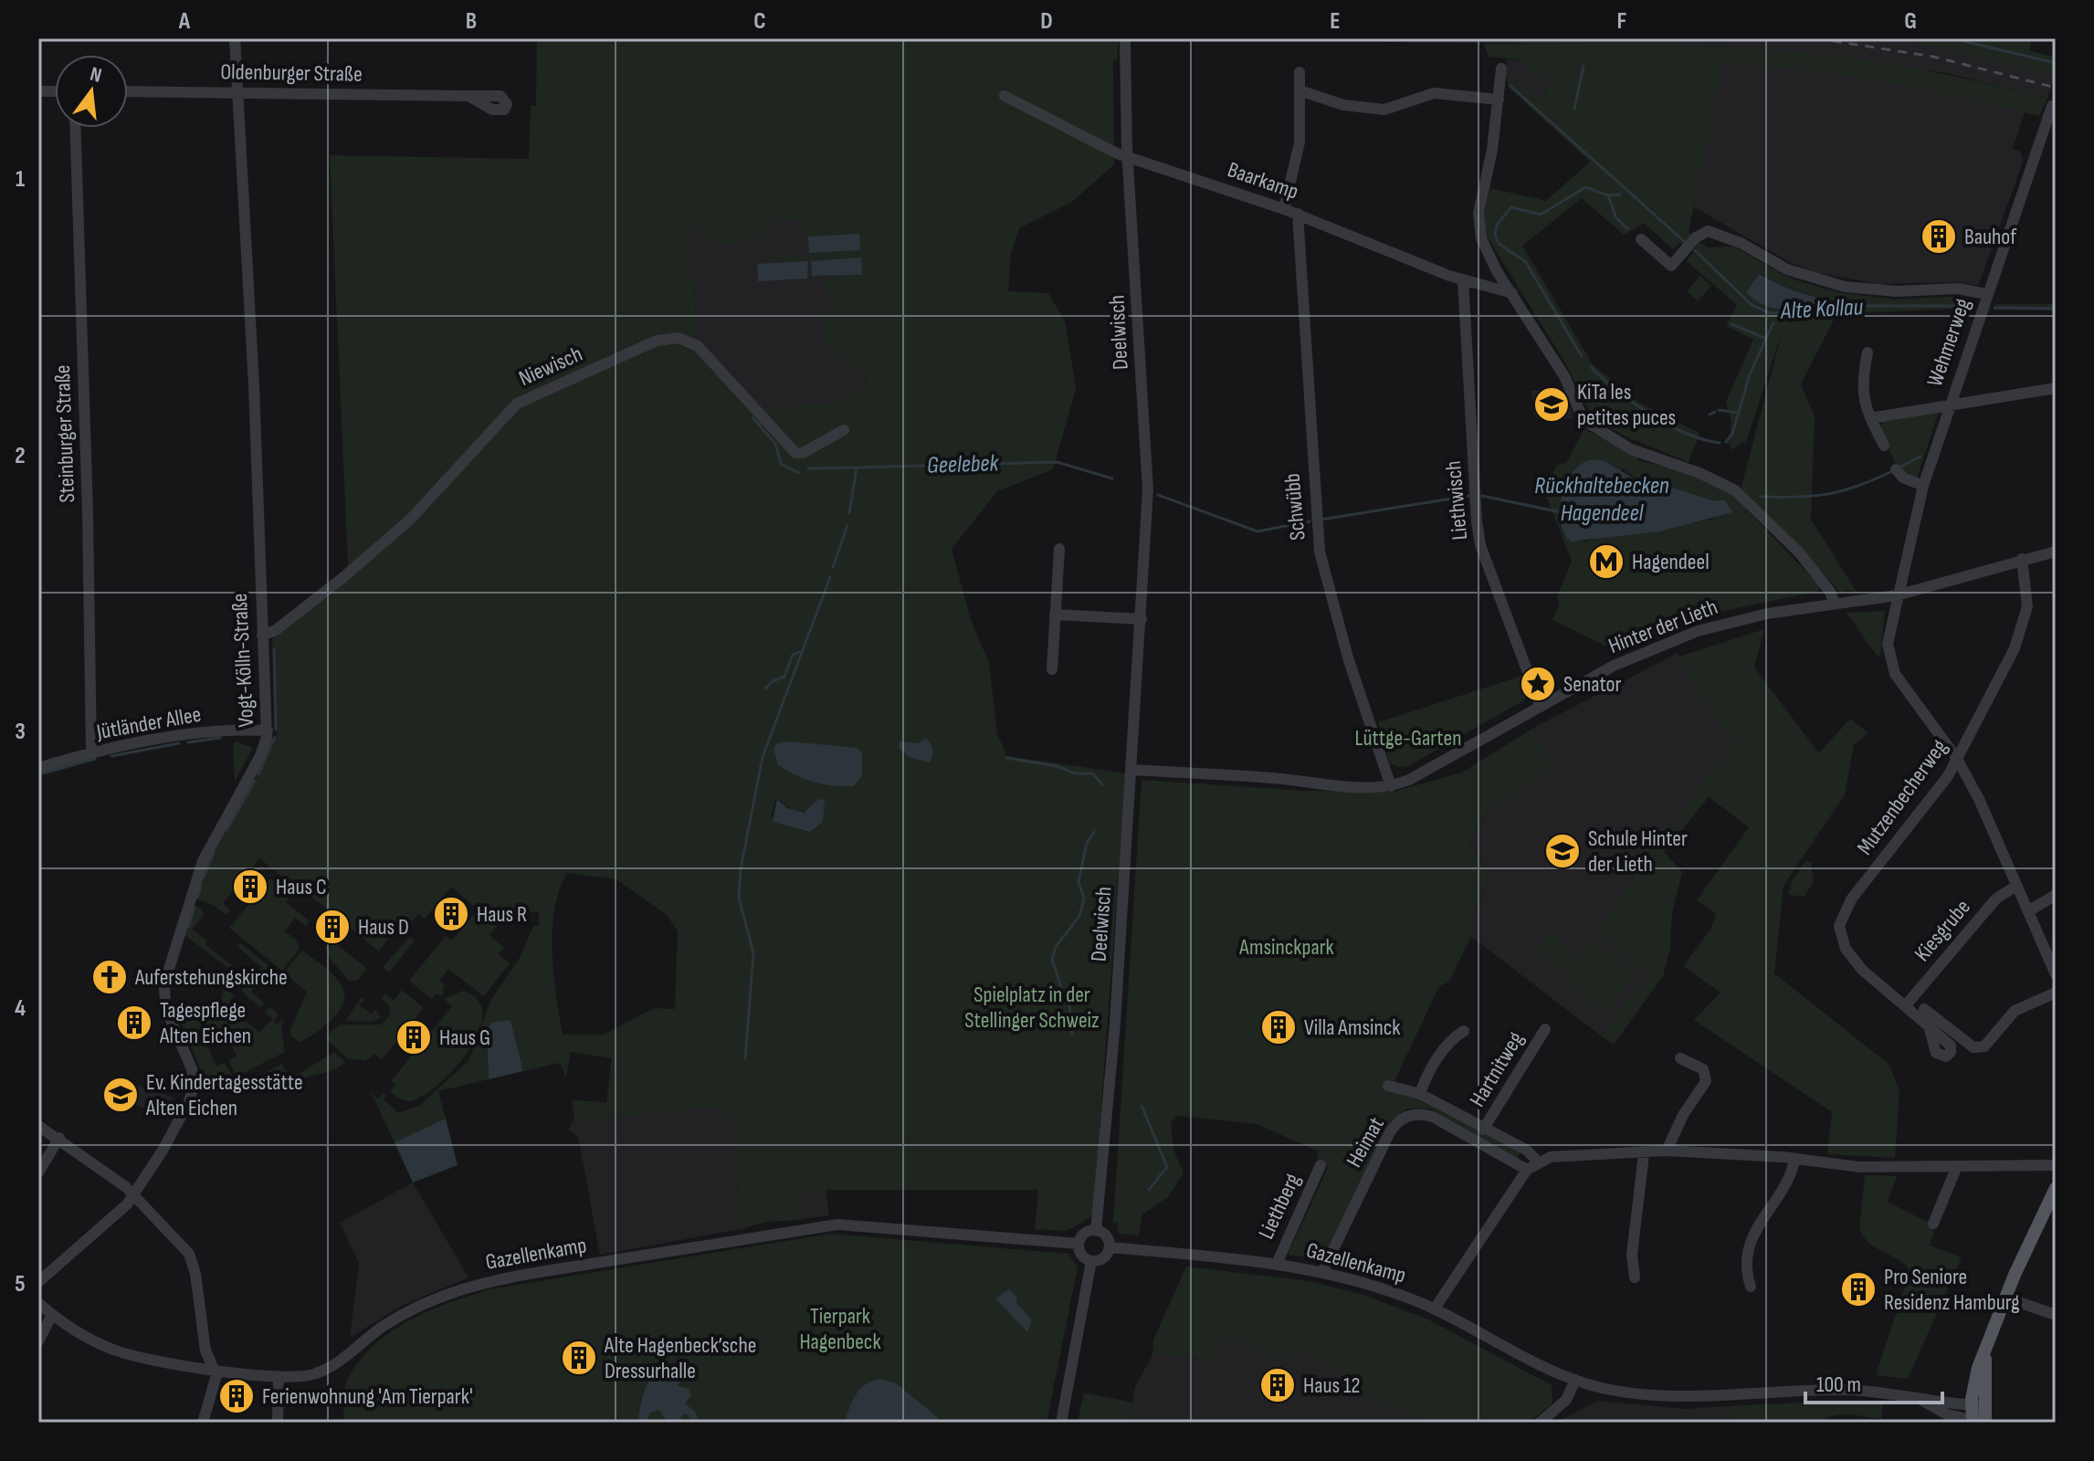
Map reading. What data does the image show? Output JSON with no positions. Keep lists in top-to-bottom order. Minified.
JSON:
{"streets":{"street":["Oldenburger Straße","Baarkamp","Deelwisch","Wehmerweg","Niewisch","Steinburger Straße","Liethwisch","Schwübb","Hinter der Lieth","Vogt-Kölln-Straße","Jütländer Allee","Mutzenbecherweg","Kiesgrube","Hartnitweg","Heimat","Liethberg","Gazellenkamp"]},"crossings":[["Oldenburger Straße","Vogt-Kölln-Straße"],["Baarkamp","Deelwisch"],["Baarkamp","Liethwisch"],["Baarkamp","Schwübb"],["Deelwisch","Hinter der Lieth"],["Deelwisch","Gazellenkamp"],["Wehmerweg","Hinter der Lieth"],["Niewisch","Vogt-Kölln-Straße"],["Steinburger Straße","Jütländer Allee"],["Liethwisch","Hinter der Lieth"],["Schwübb","Hinter der Lieth"],["Hinter der Lieth","Mutzenbecherweg"],["Vogt-Kölln-Straße","Jütländer Allee"],["Mutzenbecherweg","Kiesgrube"],["Heimat","Gazellenkamp"],["Liethberg","Gazellenkamp"]],"water":["Alte Kollau","Geelebek","Rückhaltebecken Hagendeel"],"parks":["Lüttge-Garten","Amsinckpark","Spielplatz in der Stellinger Schweiz","Tierpark Hagenbeck"],"places":{"building":["Bauhof","Haus C","Haus R","Haus D","Tagespflege Alten Eichen","Villa Amsinck","Haus G","Pro Seniore Residenz Hamburg","Alte Hagenbeck’sche Dressurhalle","Haus 12","Ferienwohnung 'Am Tierpark'"],"school or university":["KiTa les petites puces","Schule Hinter der Lieth","Ev. Kindertagesstätte Alten Eichen"],"metro station":["Hagendeel"],"place":["Senator"],"church":["Auferstehungskirche"]},"scale_bar":"100 m","north":"top","grid":{"columns":["A","B","C","D","E","F","G"],"rows":["1","2","3","4","5"]}}
